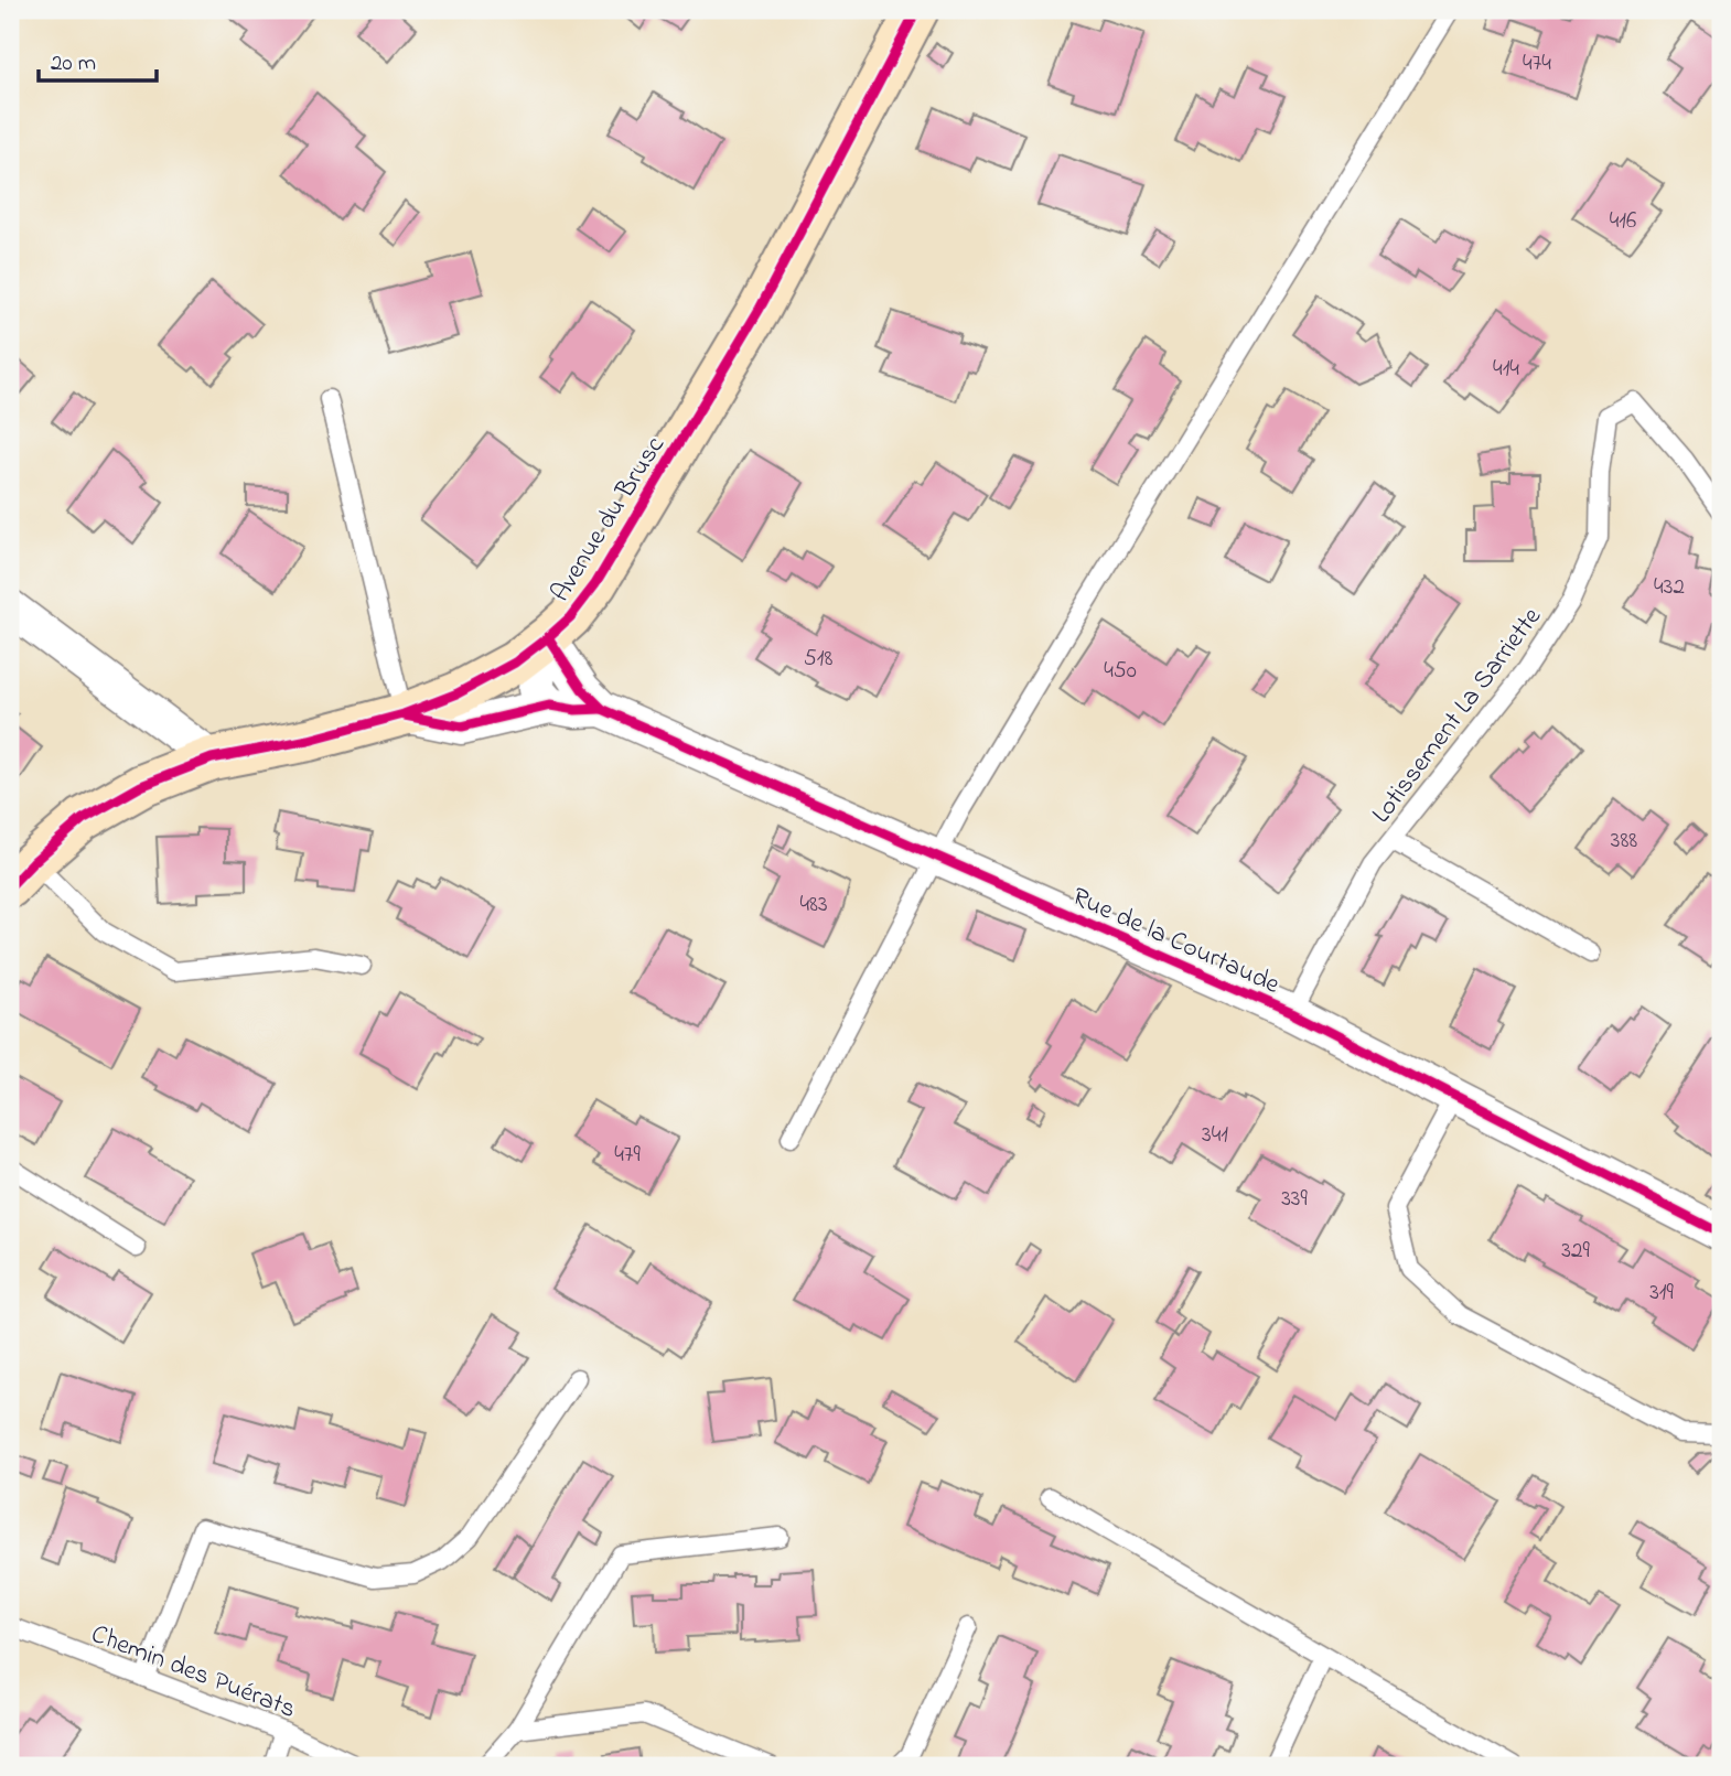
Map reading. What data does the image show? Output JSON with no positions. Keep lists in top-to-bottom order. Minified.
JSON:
{"streets":{"street":["Avenue du Brusc","Rue de la Courtaude"],"lane":["Lotissement La Sarriette","Chemin des Puérats"]},"crossings":[["Avenue du Brusc","Rue de la Courtaude"],["Lotissement La Sarriette","Rue de la Courtaude"]],"house_numbers":["474","416","414","432","518","450","388","483","341","479","339","329","319"],"scale_bar":"20 m"}
